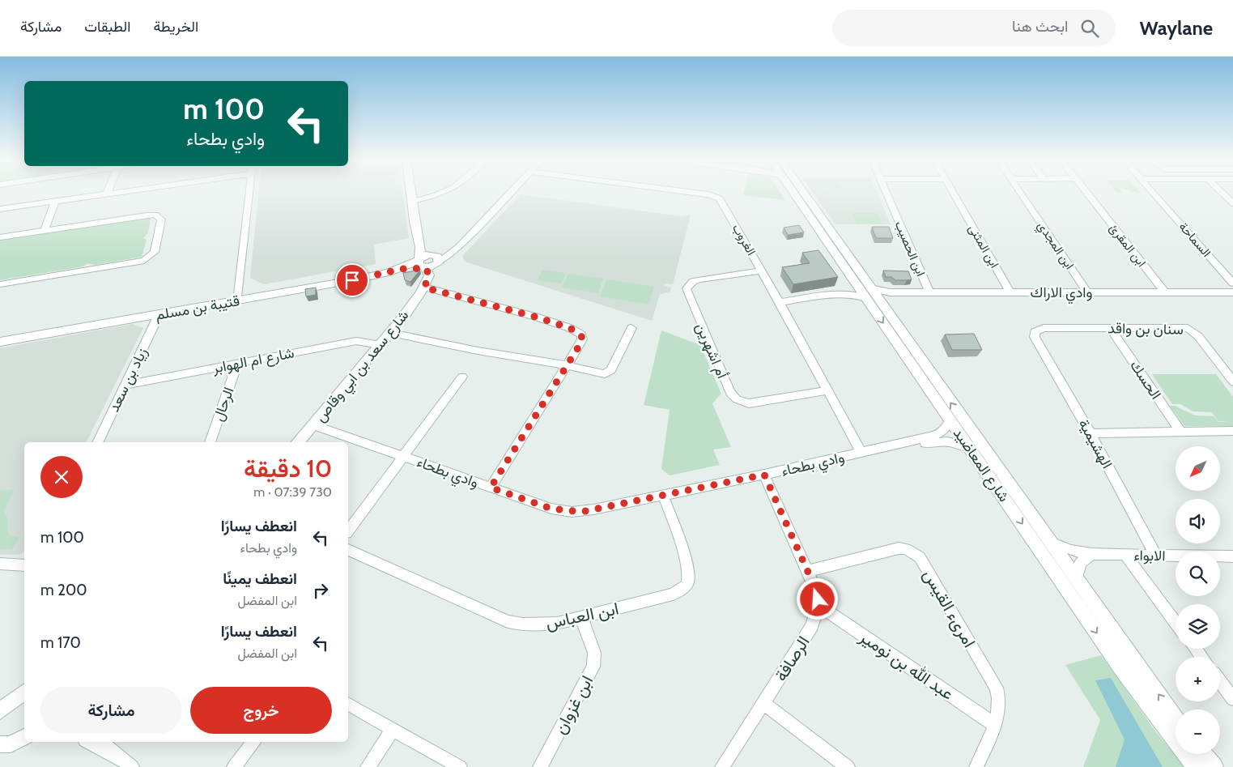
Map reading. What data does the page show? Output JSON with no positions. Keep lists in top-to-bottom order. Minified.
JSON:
{"streets":{"street":["الغروب","السماحة","ابن المجدي","ابن المقرئ","ابن المثنى","ابن الحصيب","وادي الاراك","قتيبة بن مسلم","سنان بن واقد","أم اشهرين","شارع ام الهوابر","شارع سعد بن ابي وقاص","زياد بن سعد","الحسك","الرحال","الهشيمية","وادي بطحاء","شارع المعاضيد","الابواء","امرىء القيس","ابن العباس","الرصافة","عبد الله بن نومير","ابن غزوان"]},"crossings":[["الغروب","أم اشهرين"],["الغروب","وادي بطحاء"],["ابن المجدي","وادي الاراك"],["ابن المقرئ","وادي الاراك"],["ابن المثنى","وادي الاراك"],["ابن الحصيب","وادي الاراك"],["وادي الاراك","شارع المعاضيد"],["قتيبة بن مسلم","شارع سعد بن ابي وقاص"],["قتيبة بن مسلم","زياد بن سعد"],["سنان بن واقد","الحسك"],["سنان بن واقد","الهشيمية"],["شارع ام الهوابر","شارع سعد بن ابي وقاص"],["شارع ام الهوابر","زياد بن سعد"],["شارع ام الهوابر","الرحال"],["شارع سعد بن ابي وقاص","وادي بطحاء"],["الهشيمية","الابواء"],["وادي بطحاء","شارع المعاضيد"],["وادي بطحاء","ابن العباس"],["شارع المعاضيد","الابواء"],["امرىء القيس","عبد الله بن نومير"],["ابن العباس","ابن غزوان"],["الرصافة","عبد الله بن نومير"]],"north":"bottom left","page":{"header":"Waylane","search":"ابحث هنا","nav":["الخريطة","الطبقات","مشاركة"],"turn":["100 m","وادي بطحاء"],"heading":["10 دقيقة","730 m · 07:39"],"map_buttons":["+","−"],"list":[{"name":"انعطف يسارًا","note":"وادي بطحاء","value":"100 m"},{"name":"انعطف يمينًا","note":"ابن المفضل","value":"200 m"},{"name":"انعطف يسارًا","note":"ابن المفضل","value":"170 m"}],"buttons":["خروج","مشاركة"]}}
